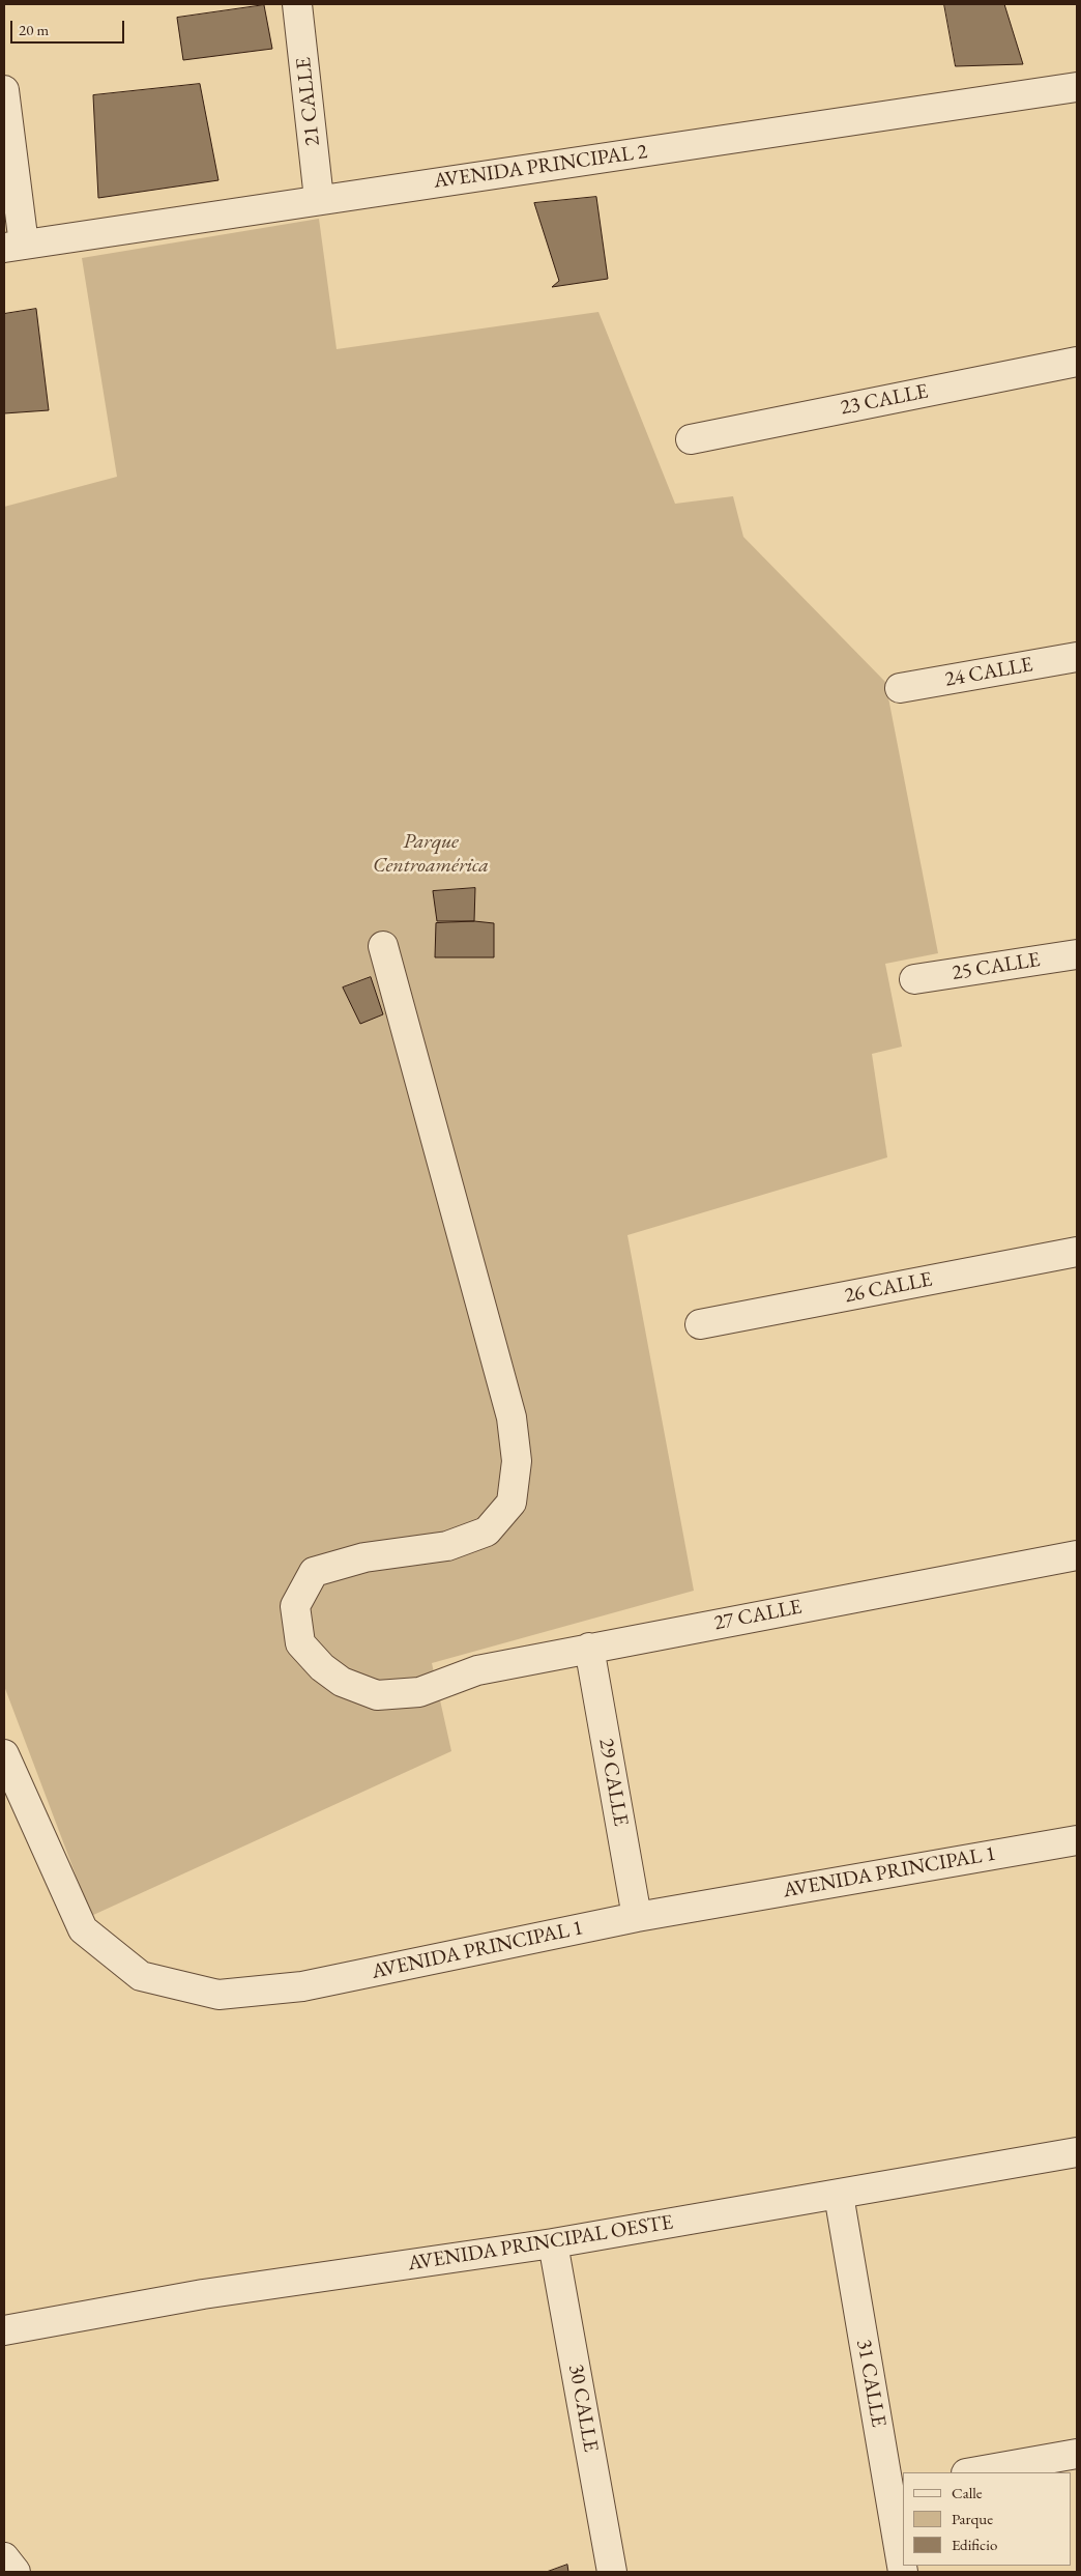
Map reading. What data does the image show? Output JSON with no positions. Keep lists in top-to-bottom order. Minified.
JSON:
{"streets":{"street":["21 CALLE","AVENIDA PRINCIPAL 2","23 CALLE","24 CALLE","25 CALLE","26 CALLE","27 CALLE","29 CALLE","AVENIDA PRINCIPAL 1","AVENIDA PRINCIPAL OESTE","31 CALLE","30 CALLE"]},"crossings":[["21 CALLE","AVENIDA PRINCIPAL 2"],["27 CALLE","29 CALLE"],["29 CALLE","AVENIDA PRINCIPAL 1"],["AVENIDA PRINCIPAL OESTE","31 CALLE"],["AVENIDA PRINCIPAL OESTE","30 CALLE"]],"parks":["Parque Centroamérica"],"legend":["Calle","Parque","Edificio"],"scale_bar":"20 m"}
